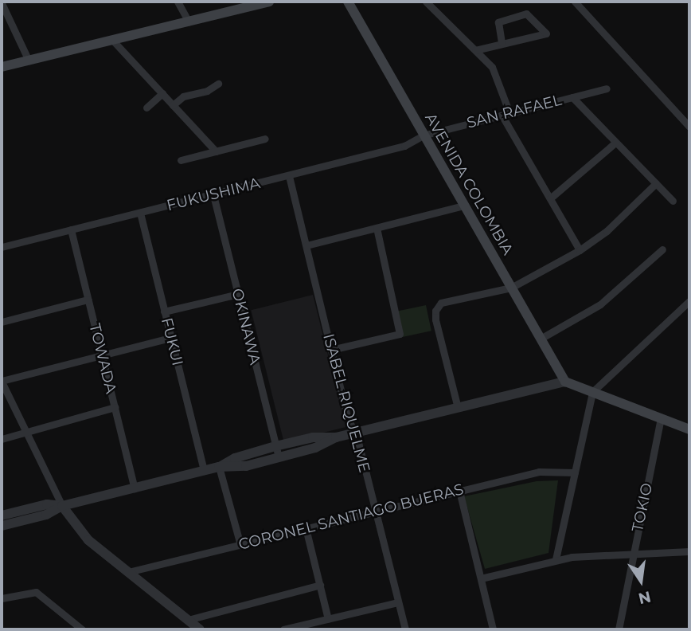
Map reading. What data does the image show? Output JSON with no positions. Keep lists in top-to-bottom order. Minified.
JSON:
{"streets":{"main road":["AVENIDA COLOMBIA"],"street":["SAN RAFAEL","FUKUSHIMA","OKINAWA","FUKUI","TOWADA","ISABEL RIQUELME","TOKIO","CORONEL SANTIAGO BUERAS"]},"crossings":[["SAN RAFAEL","AVENIDA COLOMBIA"],["SAN RAFAEL","FUKUSHIMA"],["AVENIDA COLOMBIA","FUKUSHIMA"],["FUKUSHIMA","OKINAWA"],["FUKUSHIMA","FUKUI"],["FUKUSHIMA","TOWADA"],["FUKUSHIMA","ISABEL RIQUELME"],["ISABEL RIQUELME","CORONEL SANTIAGO BUERAS"]],"north":"bottom"}
